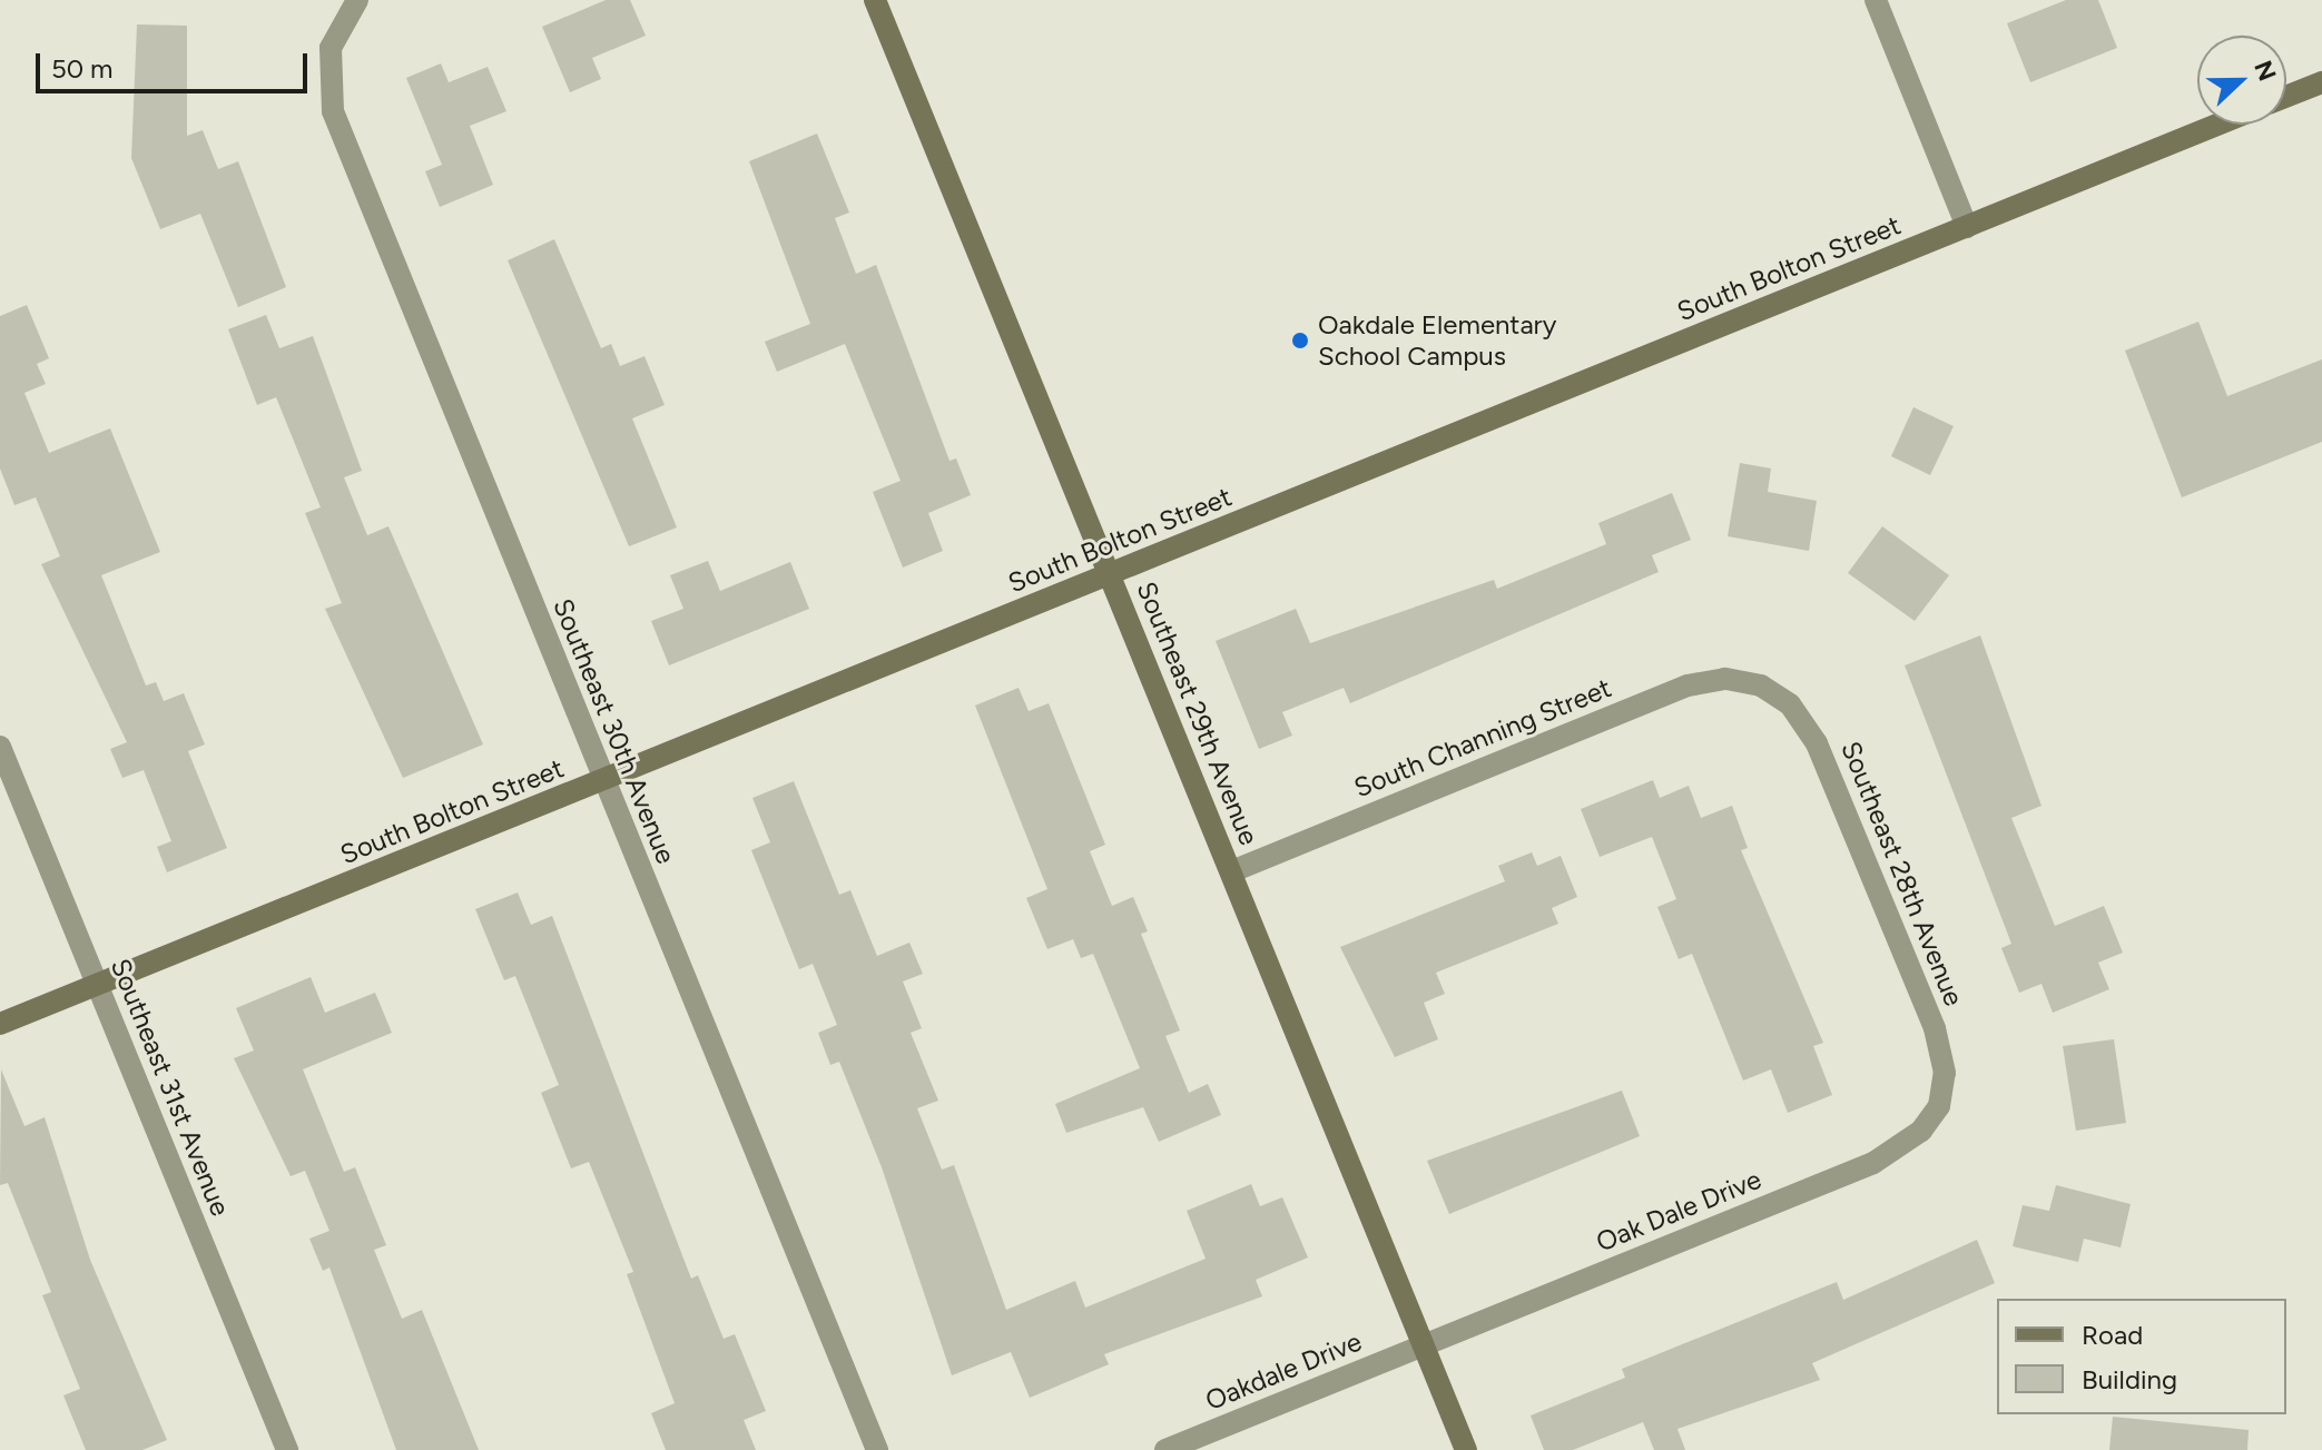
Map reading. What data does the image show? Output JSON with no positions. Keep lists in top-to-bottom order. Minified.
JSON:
{"streets":{"street":["South Bolton Street","Southeast 29th Avenue","Southeast 30th Avenue","South Channing Street","Southeast 28th Avenue","Southeast 31st Avenue","Oak Dale Drive","Oakdale Drive"]},"crossings":[["South Bolton Street","Southeast 29th Avenue"],["South Bolton Street","Southeast 30th Avenue"],["South Bolton Street","Southeast 31st Avenue"],["Southeast 29th Avenue","South Channing Street"],["Southeast 29th Avenue","Oak Dale Drive"],["Southeast 29th Avenue","Oakdale Drive"],["South Channing Street","Southeast 28th Avenue"],["Southeast 28th Avenue","Oak Dale Drive"],["Oak Dale Drive","Oakdale Drive"]],"places":["Oakdale Elementary School Campus"],"legend":["Road","Building"],"scale_bar":"50 m","north":"right"}
